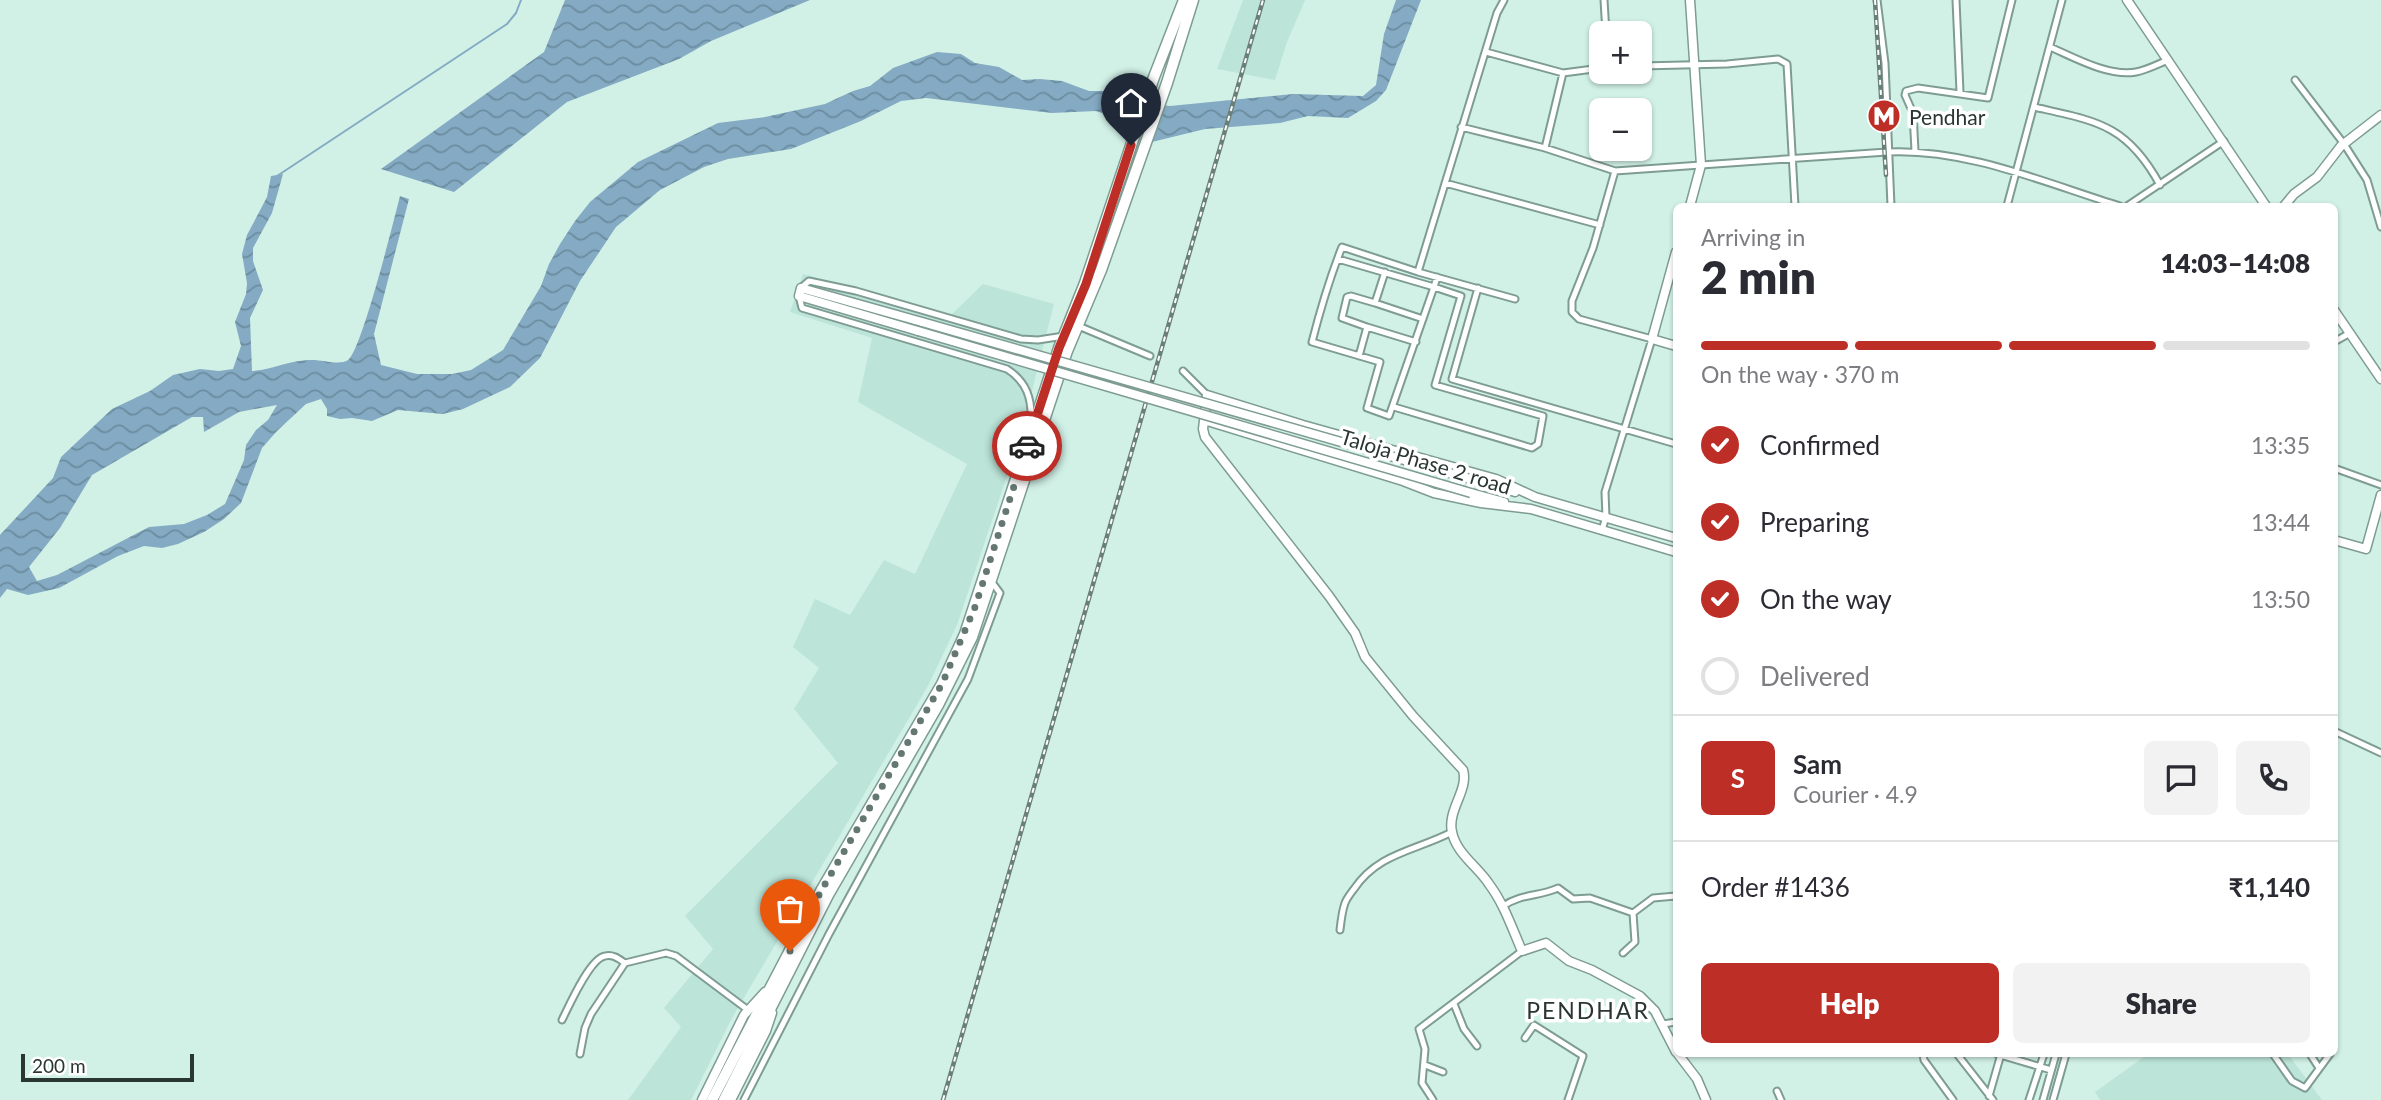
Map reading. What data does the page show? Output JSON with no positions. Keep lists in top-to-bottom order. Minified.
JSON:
{"streets":{"street":["Taloja Phase 2 road"]},"districts":["PENDHAR"],"places":{"metro station":["Pendhar"]},"scale_bar":"200 m","page":{"map_buttons":["+","−"],"heading":["2 min","Arriving in","14:03–14:08"],"panel":["Sam","Courier · 4.9","Order #1436","₹1,140"],"bar":"On the way · 370 m","list":[["Confirmed","13:35"],["Preparing","13:44"],["On the way","13:50"],"Delivered"],"round":"S","buttons":["Help","Share"],"scale":"200 m"}}
